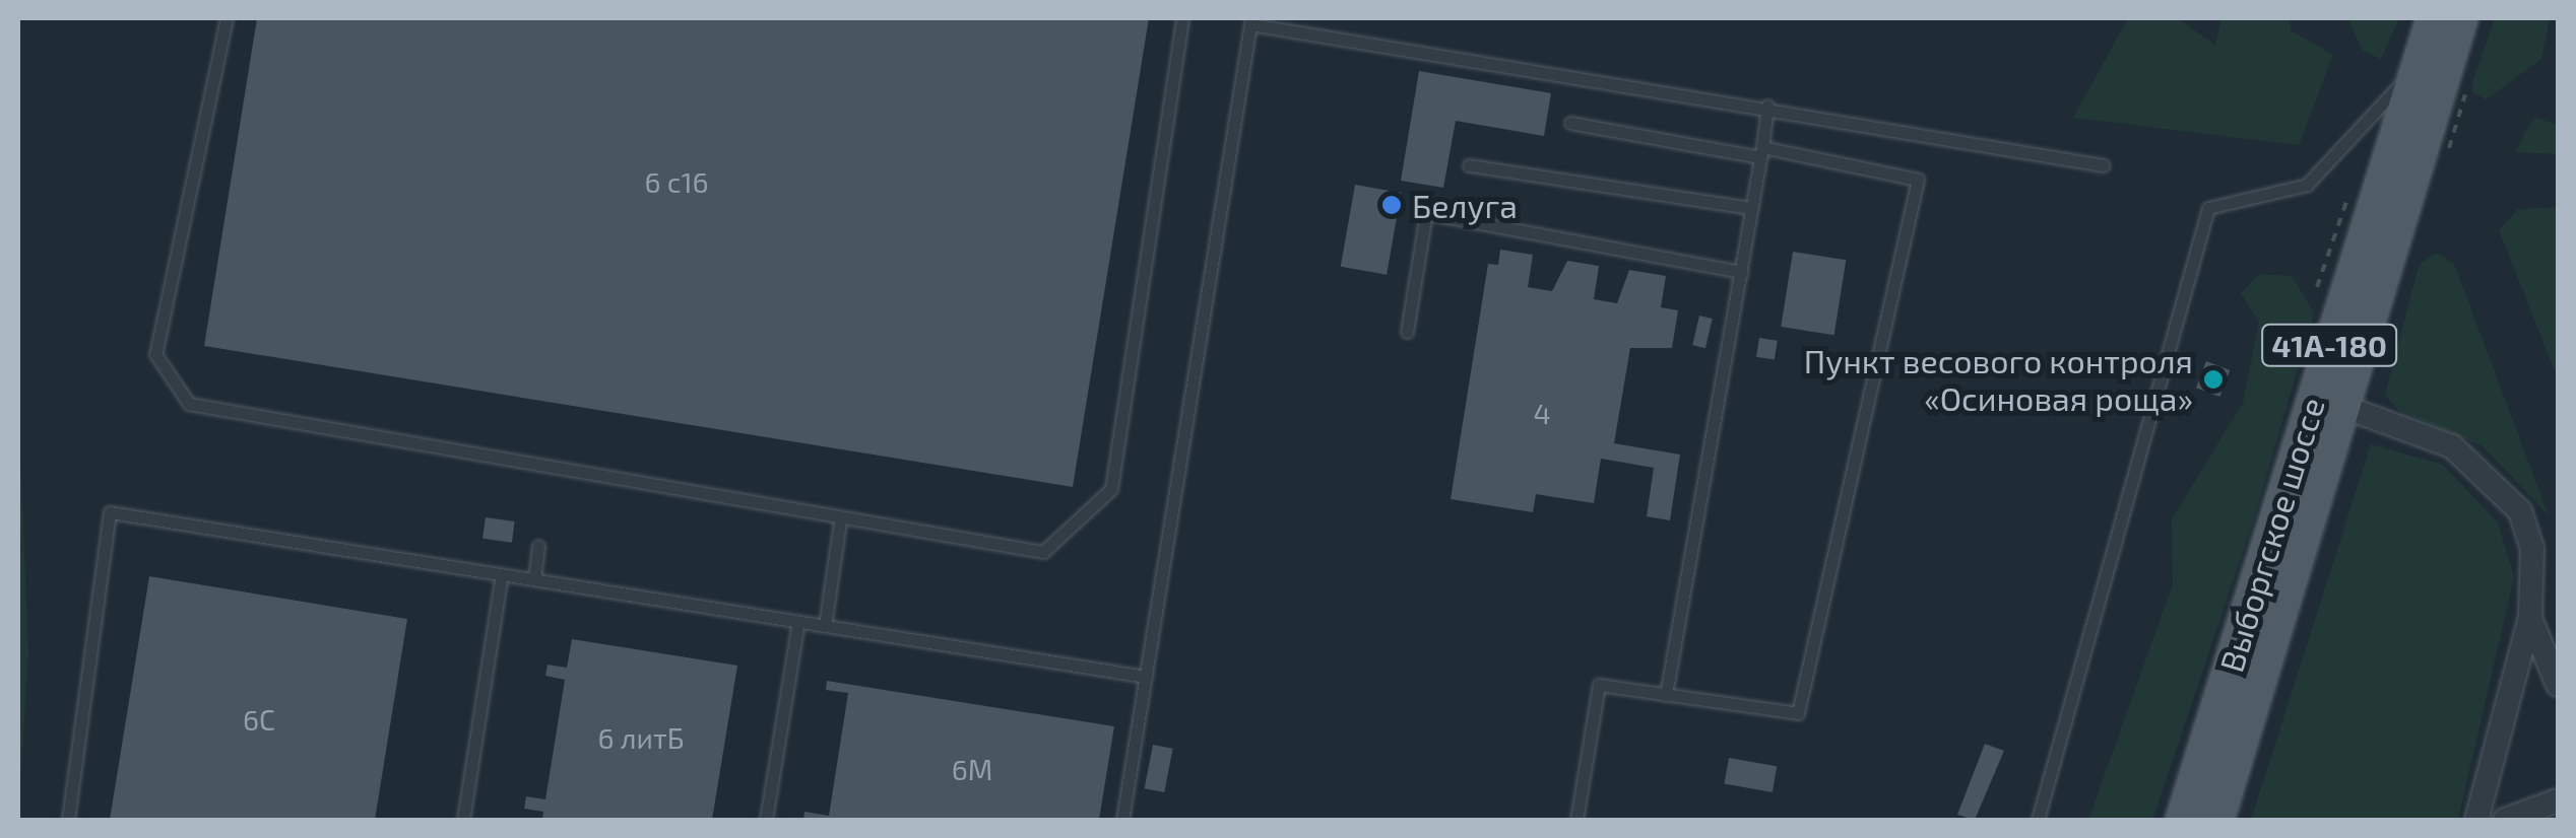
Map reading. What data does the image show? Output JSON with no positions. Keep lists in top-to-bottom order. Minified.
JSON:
{"streets":{"main road":["41А-180","Выборгское шоссе"]},"places":["Белуга","Пункт весового контроля «Осиновая роща»"],"house_numbers":["6 с16","4","6С","6 литБ","6М"]}
